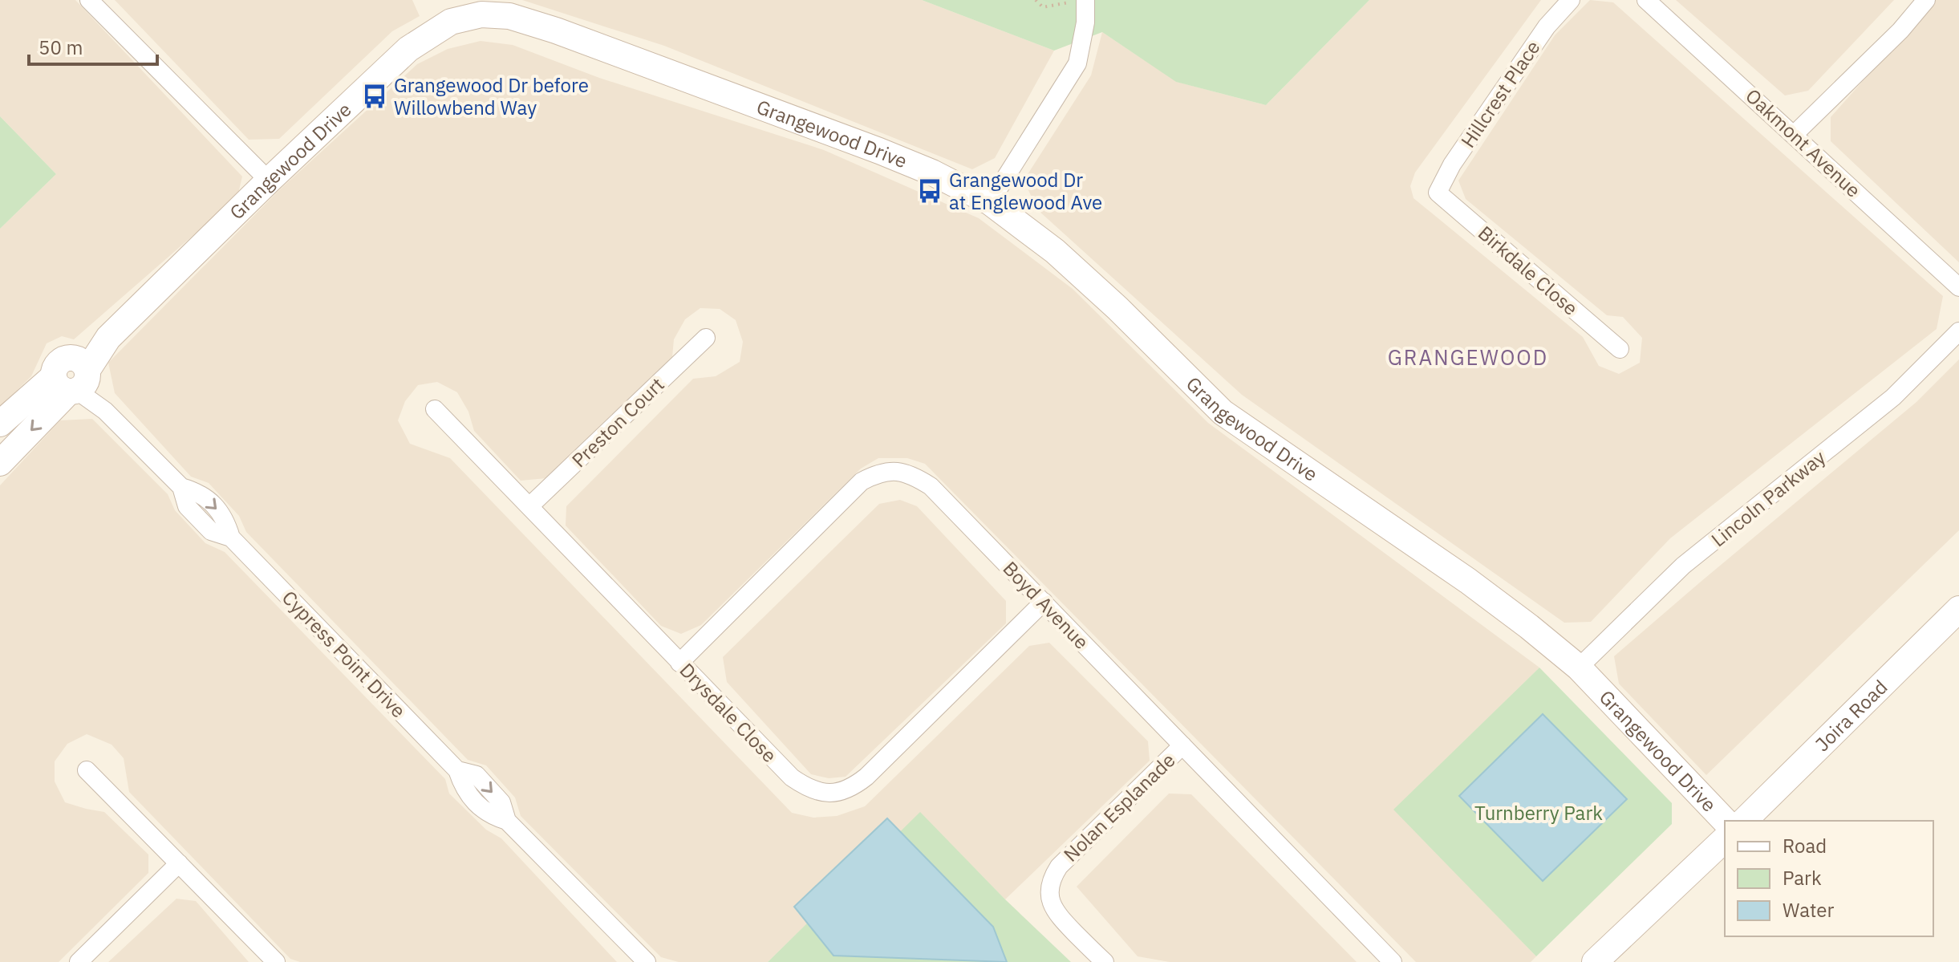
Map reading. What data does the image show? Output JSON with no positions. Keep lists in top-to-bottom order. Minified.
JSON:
{"streets":{"street":["Hillcrest Place","Grangewood Drive","Oakmont Avenue","Birkdale Close","Preston Court","Lincoln Parkway","Boyd Avenue","Cypress Point Drive","Drysdale Close","Joira Road","Nolan Esplanade"]},"crossings":[["Hillcrest Place","Birkdale Close"],["Grangewood Drive","Lincoln Parkway"],["Grangewood Drive","Cypress Point Drive"],["Preston Court","Drysdale Close"],["Boyd Avenue","Drysdale Close"],["Boyd Avenue","Nolan Esplanade"]],"districts":["GRANGEWOOD"],"parks":["Turnberry Park"],"places":{"bus stop":["Grangewood Dr before Willowbend Way","Grangewood Dr at Englewood Ave"]},"legend":["Road","Park","Water"],"scale_bar":"50 m"}
